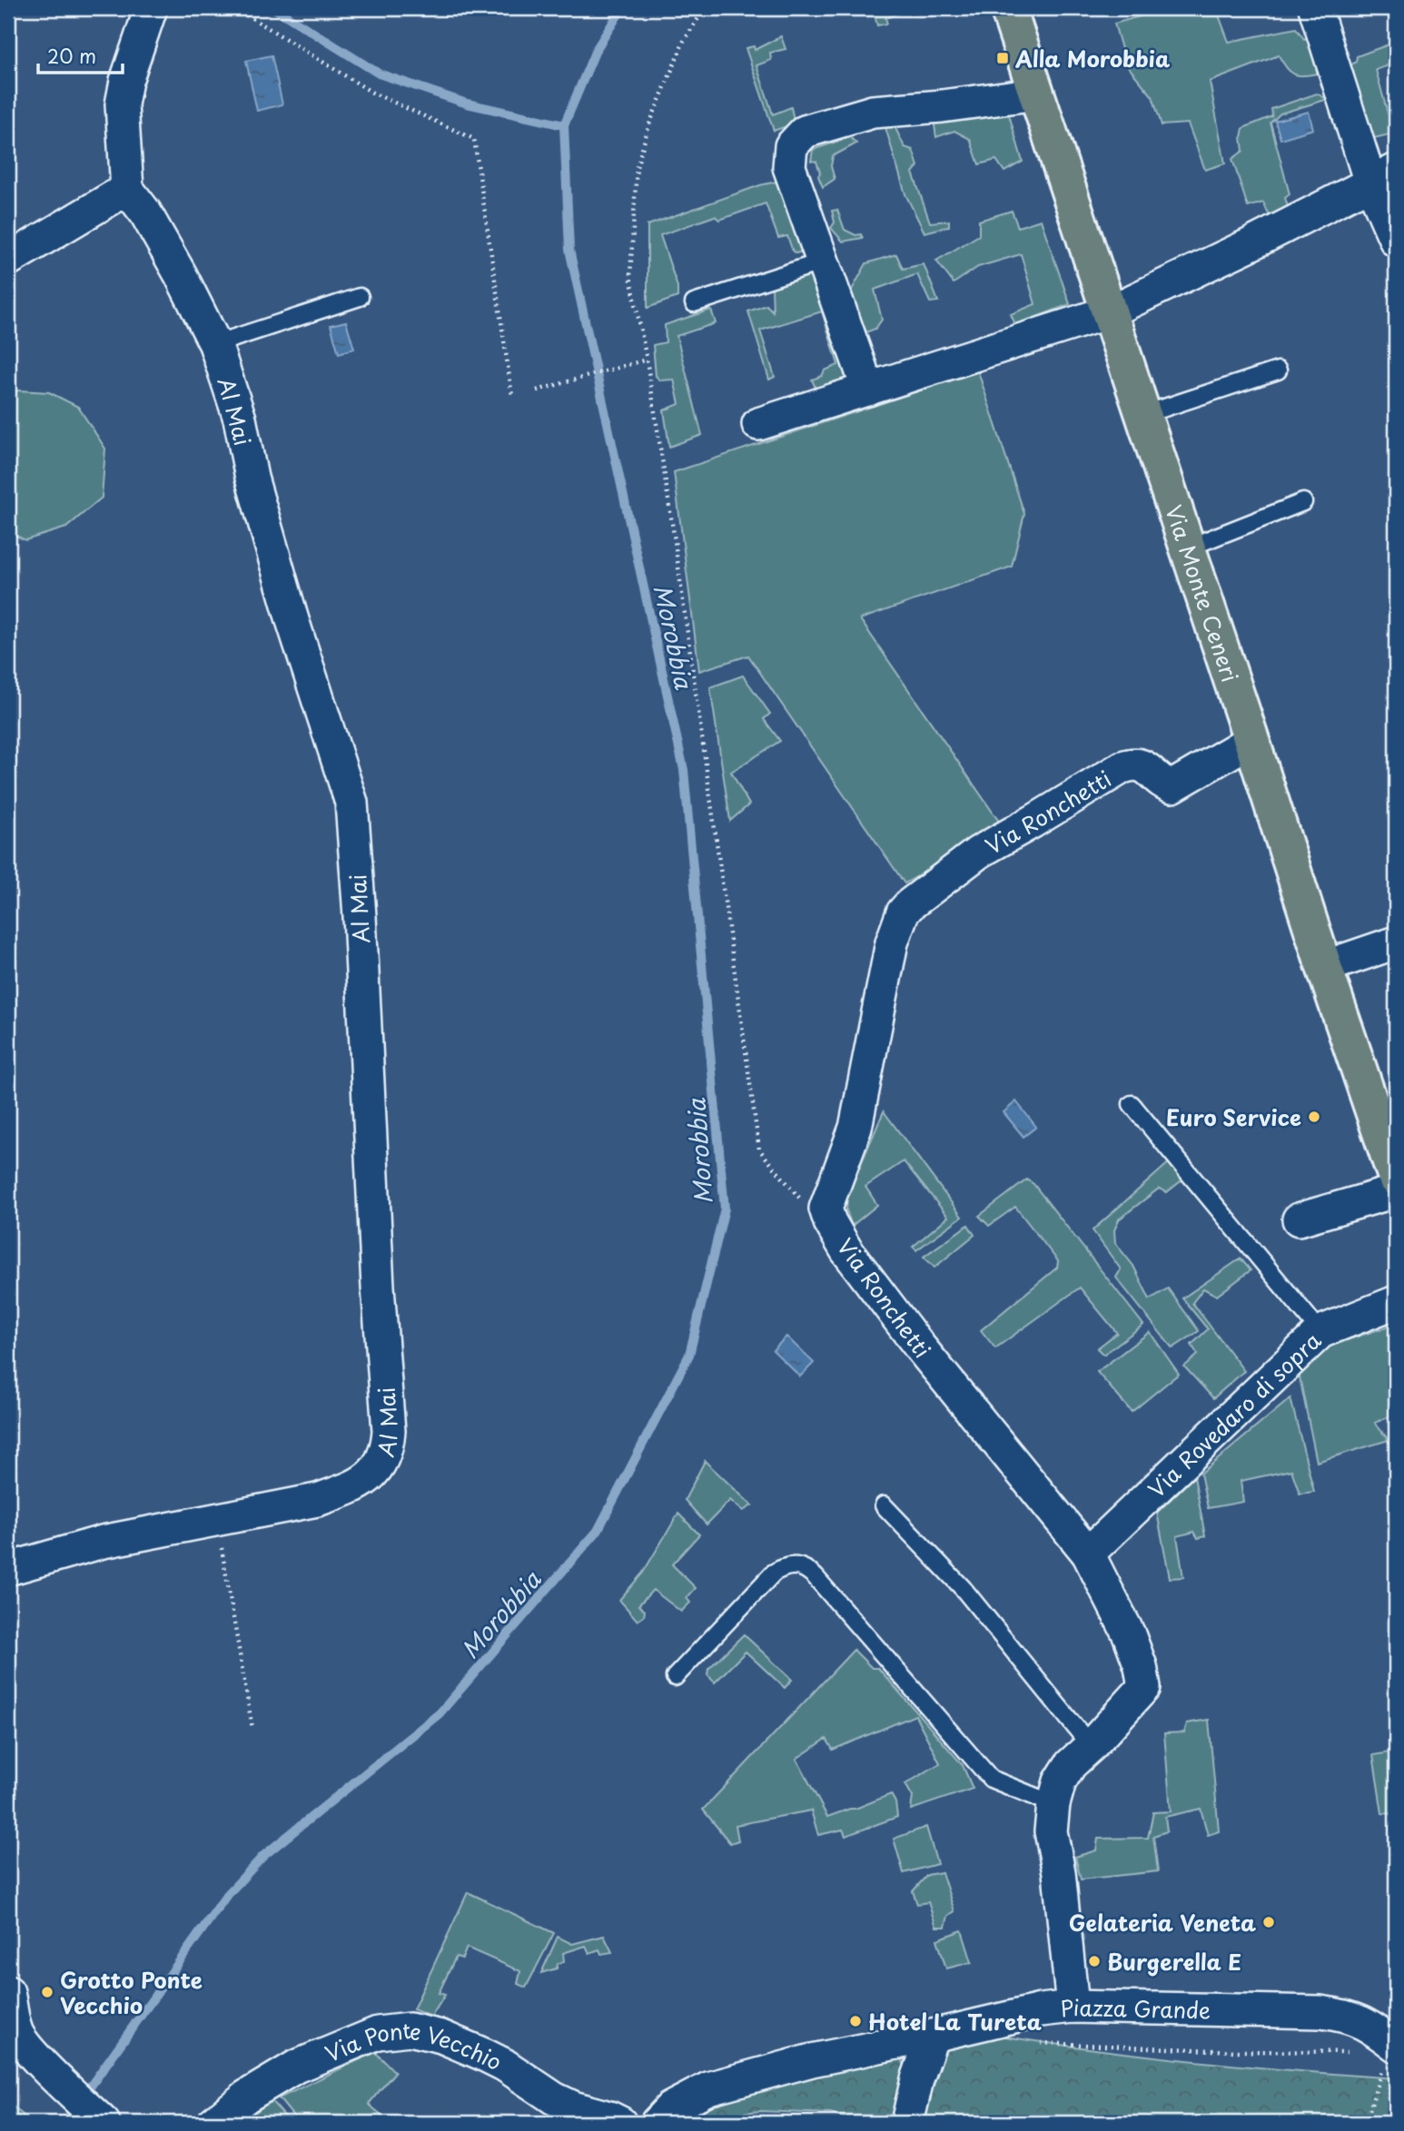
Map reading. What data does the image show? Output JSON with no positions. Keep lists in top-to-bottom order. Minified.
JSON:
{"streets":{"main road":["Via Monte Ceneri"],"street":["Al Mai","Via Ronchetti","Via Rovedaro di sopra","Piazza Grande","Via Ponte Vecchio"]},"crossings":[["Via Monte Ceneri","Via Ronchetti"],["Via Ronchetti","Via Rovedaro di sopra"],["Via Ronchetti","Piazza Grande"]],"water":["Morobbia"],"places":{"transit":["Alla Morobbia"],"other":["Euro Service","Gelateria Veneta","Burgerella E","Grotto Ponte Vecchio","Hotel La Tureta"]},"scale_bar":"20 m"}
